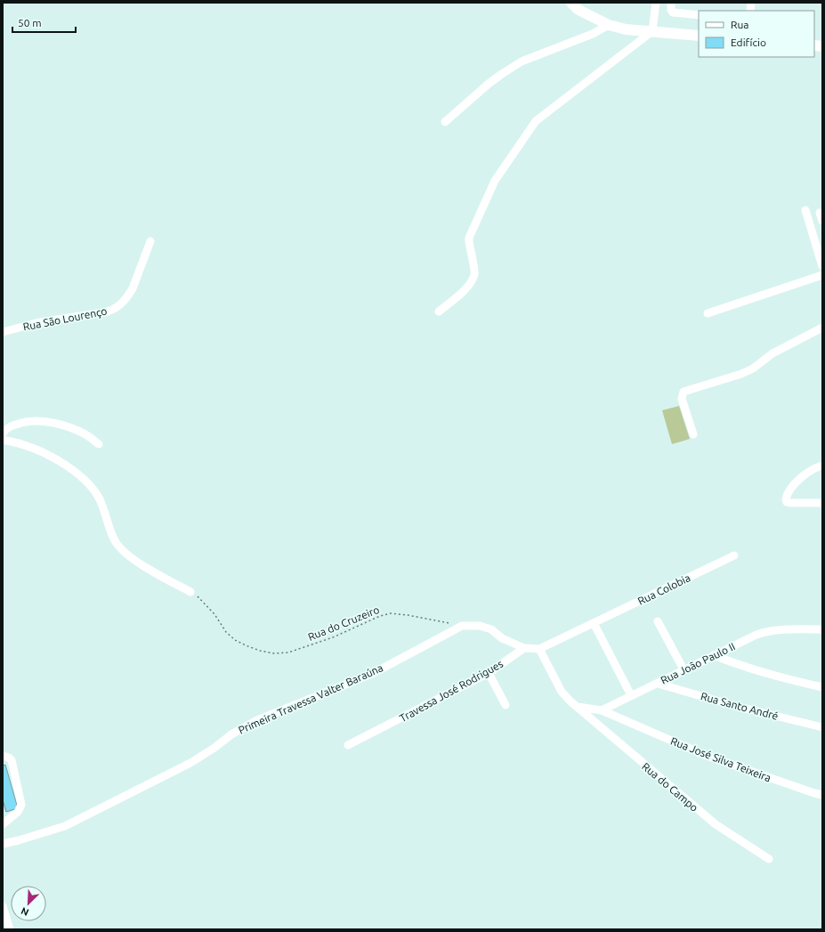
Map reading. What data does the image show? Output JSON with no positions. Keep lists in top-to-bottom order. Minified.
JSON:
{"streets":{"street":["Rua São Lourenço","Rua Colobia","Rua João Paulo II","Travessa José Rodrigues","Primeira Travessa Valter Baraúna","Rua Santo André","Rua José Silva Teixeira","Rua do Campo"],"path":["Rua do Cruzeiro"]},"crossings":[["Rua do Cruzeiro","Primeira Travessa Valter Baraúna"],["Rua João Paulo II","Rua Santo André"],["Rua João Paulo II","Rua José Silva Teixeira"],["Travessa José Rodrigues","Primeira Travessa Valter Baraúna"]],"legend":["Rua","Edifício"],"scale_bar":"50 m","north":"bottom left"}
